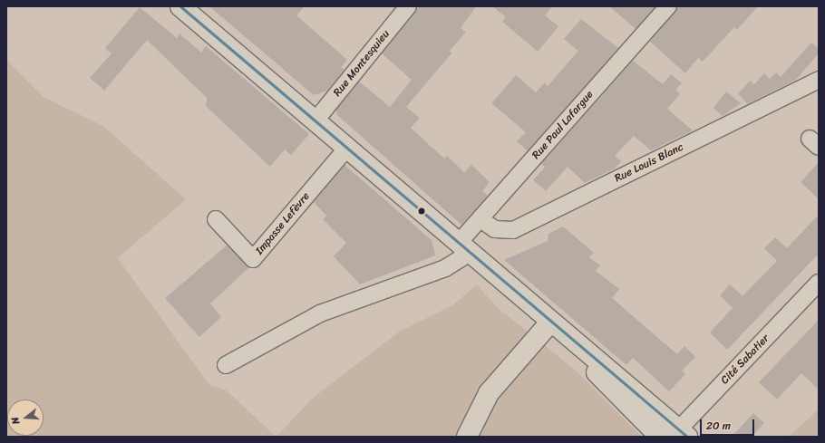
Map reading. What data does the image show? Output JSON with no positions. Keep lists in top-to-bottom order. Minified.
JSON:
{"streets":{"street":["Rue Montesquieu","Rue Paul Lafargue","Rue Louis Blanc","Impasse Lefèvre","Cité Sabatier"]},"crossings":[["Rue Paul Lafargue","Rue Louis Blanc"]],"scale_bar":"20 m","north":"left"}
